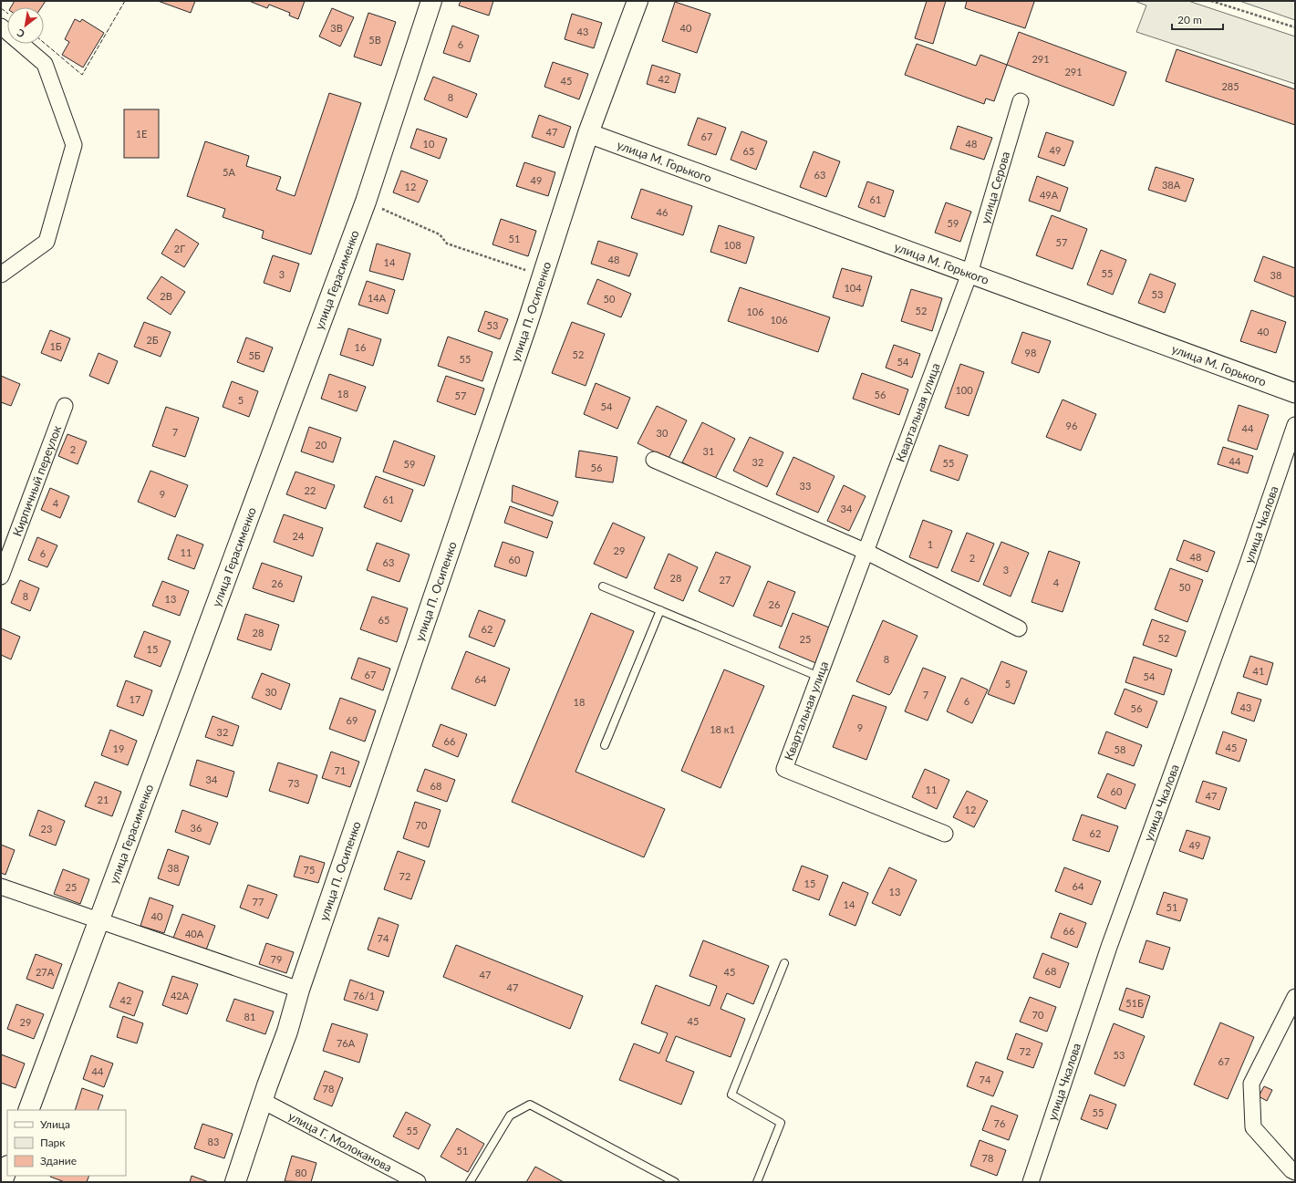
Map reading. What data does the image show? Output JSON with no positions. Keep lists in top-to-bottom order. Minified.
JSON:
{"streets":{"main road":["улица Герасименко","улица П. Осипенко"],"street":["улица М. Горького","улица Серова","Квартальная улица","Кирпичный переулок","улица Чкалова","улица Г. Молоканова"]},"crossings":[["улица М. Горького","улица Серова"],["улица М. Горького","улица П. Осипенко"],["улица М. Горького","Квартальная улица"],["улица Серова","Квартальная улица"],["улица П. Осипенко","улица Г. Молоканова"]],"house_numbers":["3В","40","43","5В","6","291","291","42","45","285","8","47","1Е","67","10","48","49","65","5А","63","49","38А","12","49А","61","46","59","51","57","108","2Г","48","14","55","3","38","104","53","2В","14А","50","52","106","106","53","40","2Б","1Б","16","98","52","5Б","55","54","100","18","56","57","5","54","96","44","7","30","20","2","31","44","32","55","59","56","33","22","9","61","4","34","24","1","29","11","6","48","2","60","63","3","28","27","4","26","50","8","13","26","65","62","28","52","25","15","8","41","67","54","64","5","30","7","17","6","18","43","56","69","9","18 к1","32","66","45","19","58","71","34","73","68","11","60","47","21","12","70","36","23","62","49","38","75","72","15","64","25","13","77","14","51","40","66","40А","74","79","68","27А","45","47","47","42А","76/1","42","51Б","70","81","45","29","76А","72","53","67","44","74","78","55","76","55","83","51","78","80"],"legend":["Улица","Парк","Здание"],"scale_bar":"20 m","north":"bottom left"}
